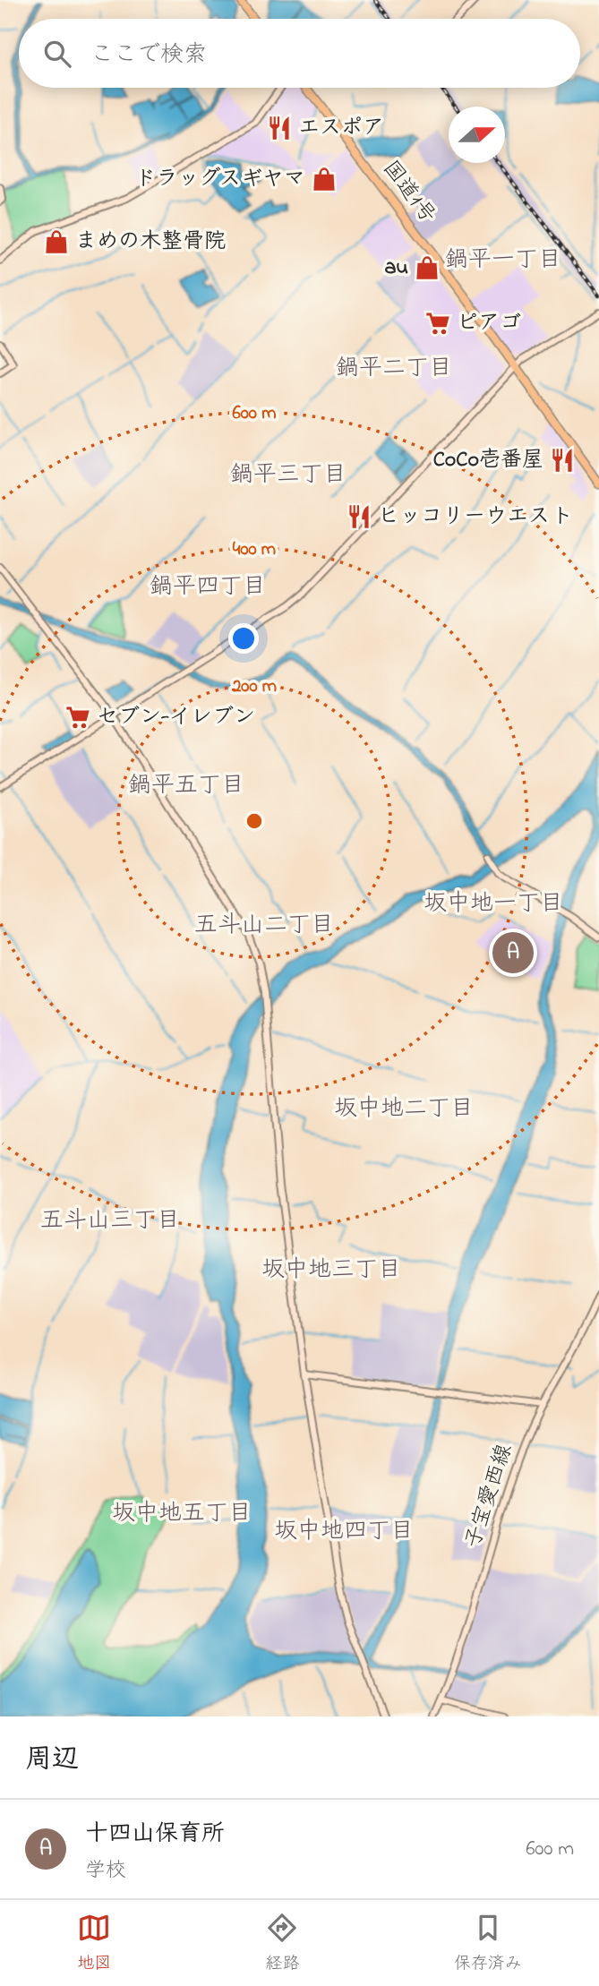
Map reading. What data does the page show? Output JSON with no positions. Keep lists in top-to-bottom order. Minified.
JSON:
{"streets":{"highway":["国道1号"],"street":["子宝愛西線"]},"districts":["鍋平一丁目","鍋平二丁目","鍋平三丁目","鍋平四丁目","鍋平五丁目","坂中地一丁目","五斗山二丁目","坂中地二丁目","五斗山三丁目","坂中地三丁目","坂中地五丁目","坂中地四丁目"],"places":{"restaurant":["エスポア","CoCo壱番屋","ヒッコリーウエスト"],"shop":["ドラッグスギヤマ","まめの木整骨院","au"],"supermarket":["ピアゴ","セブン-イレブン"]},"north":"right","page":{"search":"ここで検索","pins":"A","heading":"周辺","list":[{"mark":"A","name":"十四山保育所","note":"学校","value":"600 m"}],"nav":["地図","経路","保存済み"]},"rings":["600 m","400 m","200 m"]}
